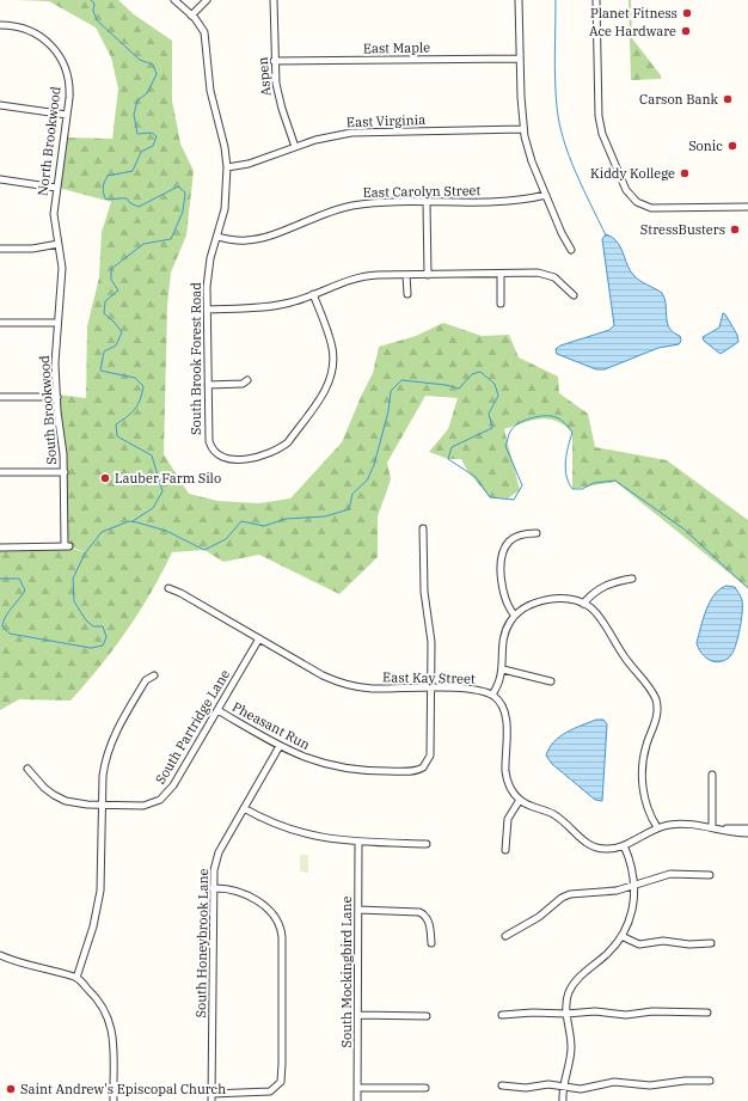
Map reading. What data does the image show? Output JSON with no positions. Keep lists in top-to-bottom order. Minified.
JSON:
{"streets":{"street":["East Maple","Aspen","East Virginia","North Brookwood","East Carolyn Street","South Brook Forest Road","South Brookwood","East Kay Street","Pheasant Run","South Partridge Lane","South Honeybrook Lane","South Mockingbird Lane"]},"crossings":[["East Maple","Aspen"],["Aspen","East Virginia"],["East Virginia","South Brook Forest Road"],["North Brookwood","South Brookwood"],["East Carolyn Street","South Brook Forest Road"],["East Kay Street","Pheasant Run"],["East Kay Street","South Partridge Lane"],["Pheasant Run","South Partridge Lane"],["Pheasant Run","South Honeybrook Lane"]],"places":["Planet Fitness","Ace Hardware","Carson Bank","Sonic","Kiddy Kollege","StressBusters","Lauber Farm Silo","Saint Andrew's Episcopal Church"]}
